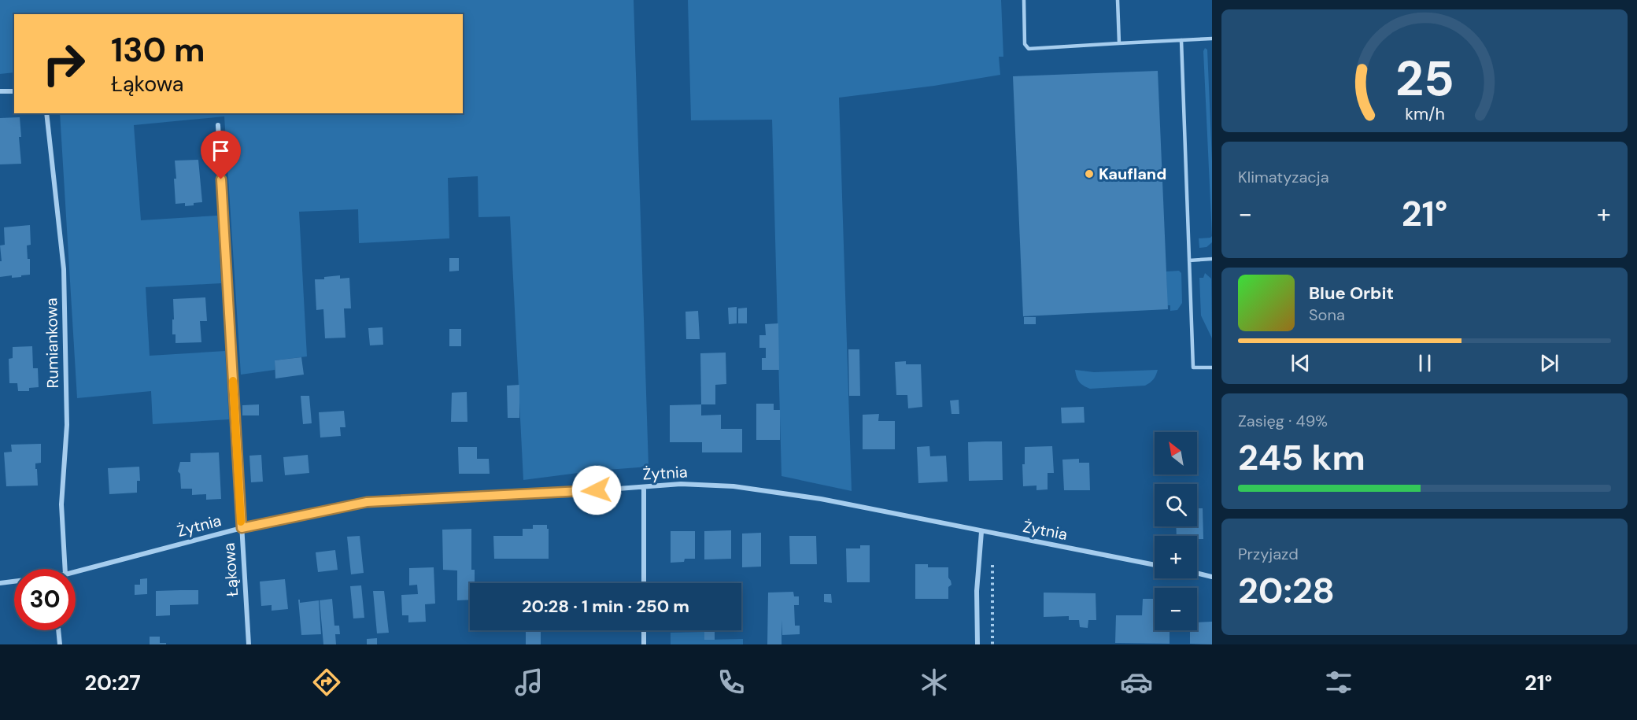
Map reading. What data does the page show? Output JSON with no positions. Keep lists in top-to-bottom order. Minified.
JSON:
{"streets":{"street":["Rumiankowa","Żytnia","Łąkowa"]},"crossings":[["Żytnia","Łąkowa"]],"places":["Kaufland"],"north":"top left","page":{"turn":["130 m","Łąkowa"],"tile":["Klimatyzacja",["Zasięg · 49%","245 km"],["Przyjazd","20:28"]],"heat":["−","21°","+"],"song":["Blue Orbit","Sona"],"map_buttons":["+","−"],"limit":"30","trip":"20:28 · 1 min · 250 m","tabs":["20:27","21°"],"gauge":["25","km/h"]}}
